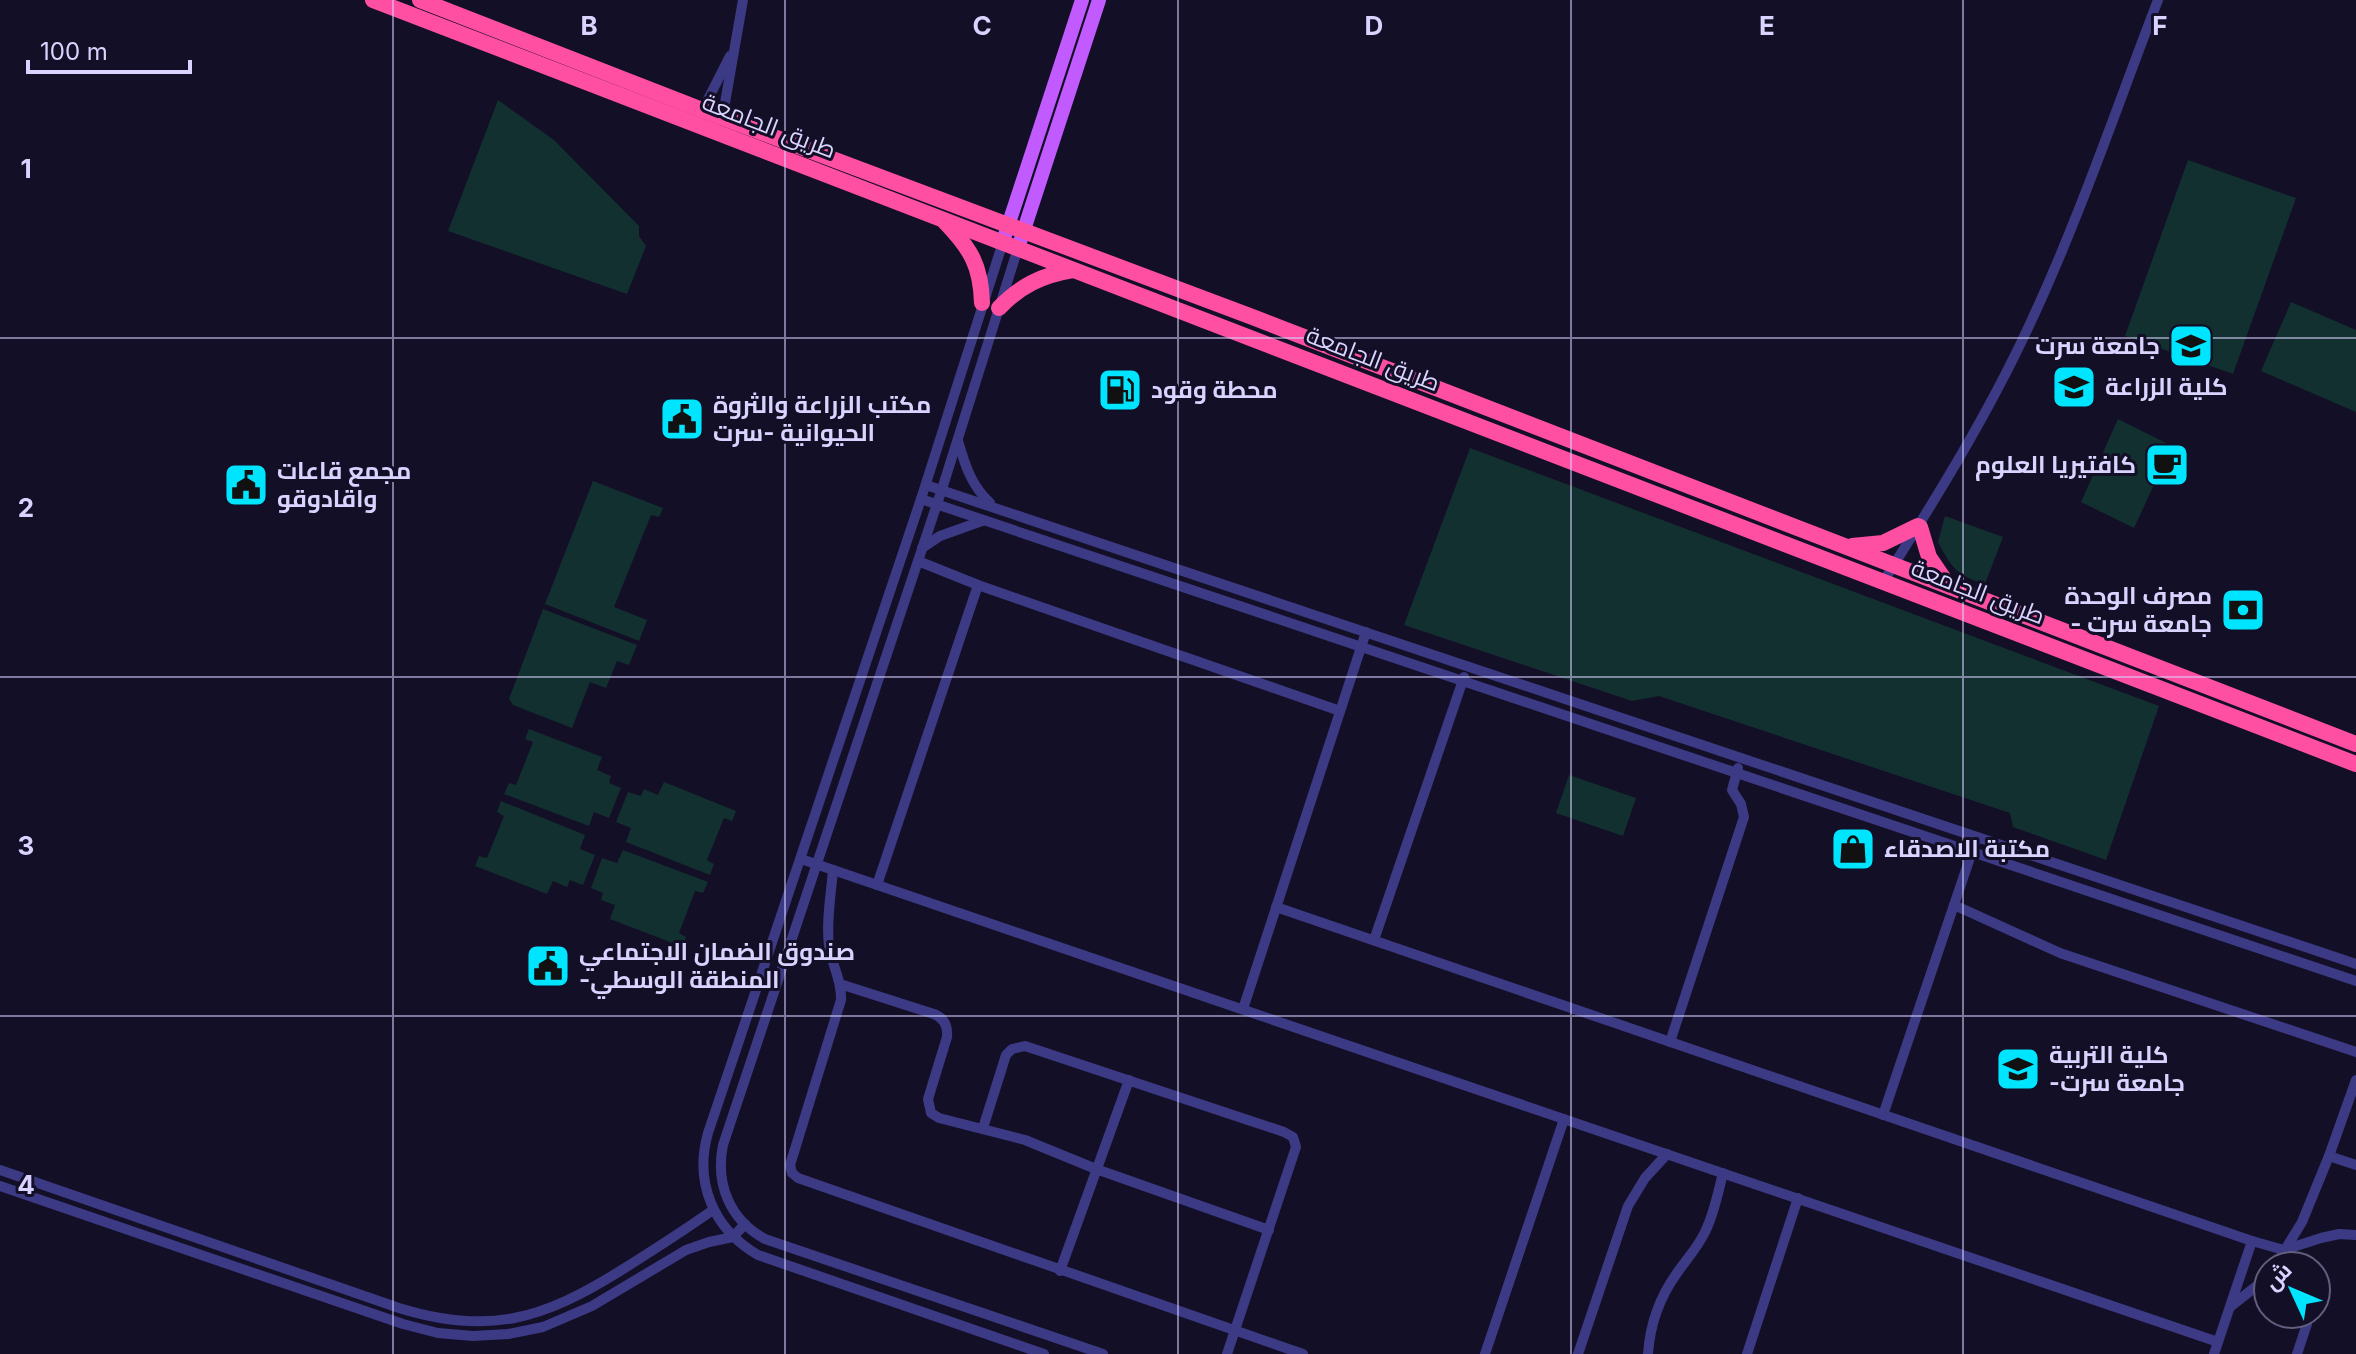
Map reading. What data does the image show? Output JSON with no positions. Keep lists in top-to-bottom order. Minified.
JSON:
{"streets":{"highway":["طريق الجامعة"]},"places":{"school or university":["جامعة سرت","كلية الزراعة","كلية التربية -جامعة سرت"],"fuel station":["محطة وقود"],"public building":["مكتب الزراعة والثروة الحيوانية -سرت","مجمع قاعات واقادوقو","صندوق الضمان الاجتماعي -المنطقة الوسطي"],"cafe":["كافتيريا العلوم"],"bank":["مصرف الوحدة - جامعة سرت"],"shop":["مكتبة الاصدقاء"]},"scale_bar":"100 m","north":"top left","grid":{"columns":["B","C","D","E","F"],"rows":["1","2","3","4"]}}
